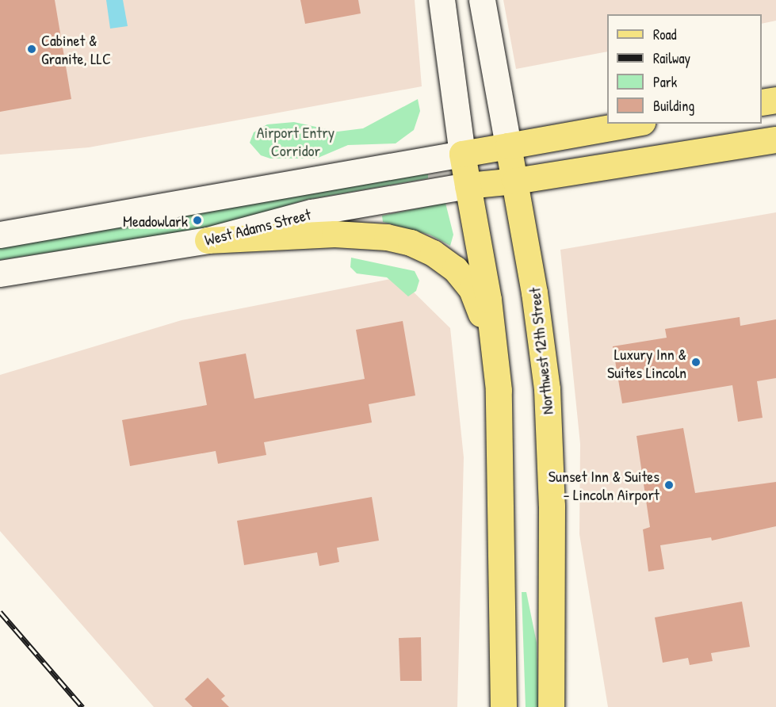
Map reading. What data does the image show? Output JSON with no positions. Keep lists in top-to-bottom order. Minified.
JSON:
{"streets":{"main road":["West Adams Street","Northwest 12th Street"]},"crossings":[["West Adams Street","Northwest 12th Street"]],"parks":["Airport Entry Corridor"],"places":["Cabinet & Granite, LLC","Meadowlark","Luxury Inn & Suites Lincoln","Sunset Inn & Suites - Lincoln Airport"],"legend":["Road","Railway","Park","Building"]}
